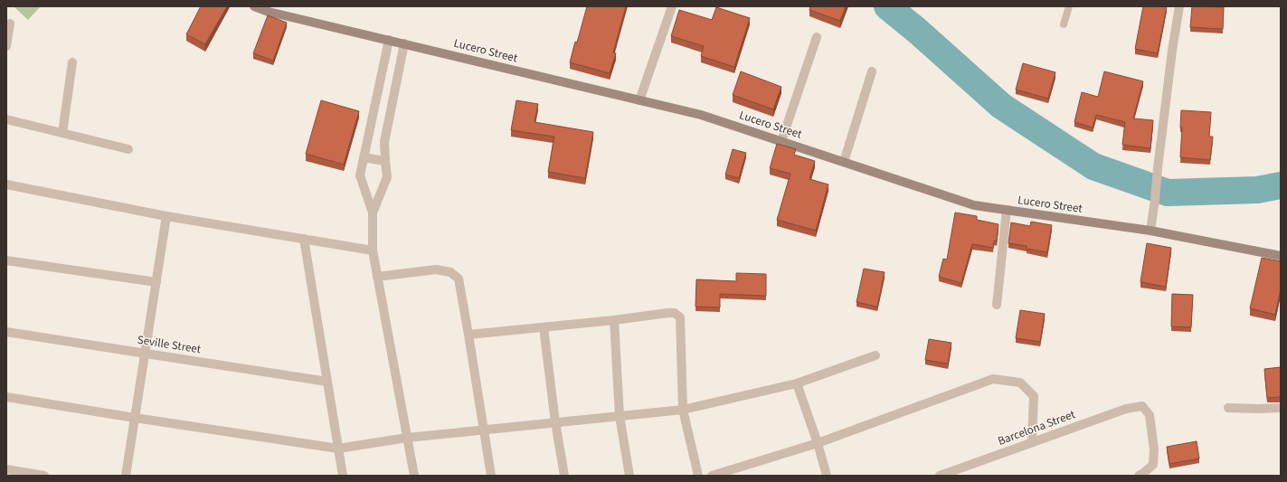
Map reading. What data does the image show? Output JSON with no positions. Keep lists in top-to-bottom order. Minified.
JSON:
{"streets":{"street":["Lucero Street","Seville Street","Barcelona Street"]}}
